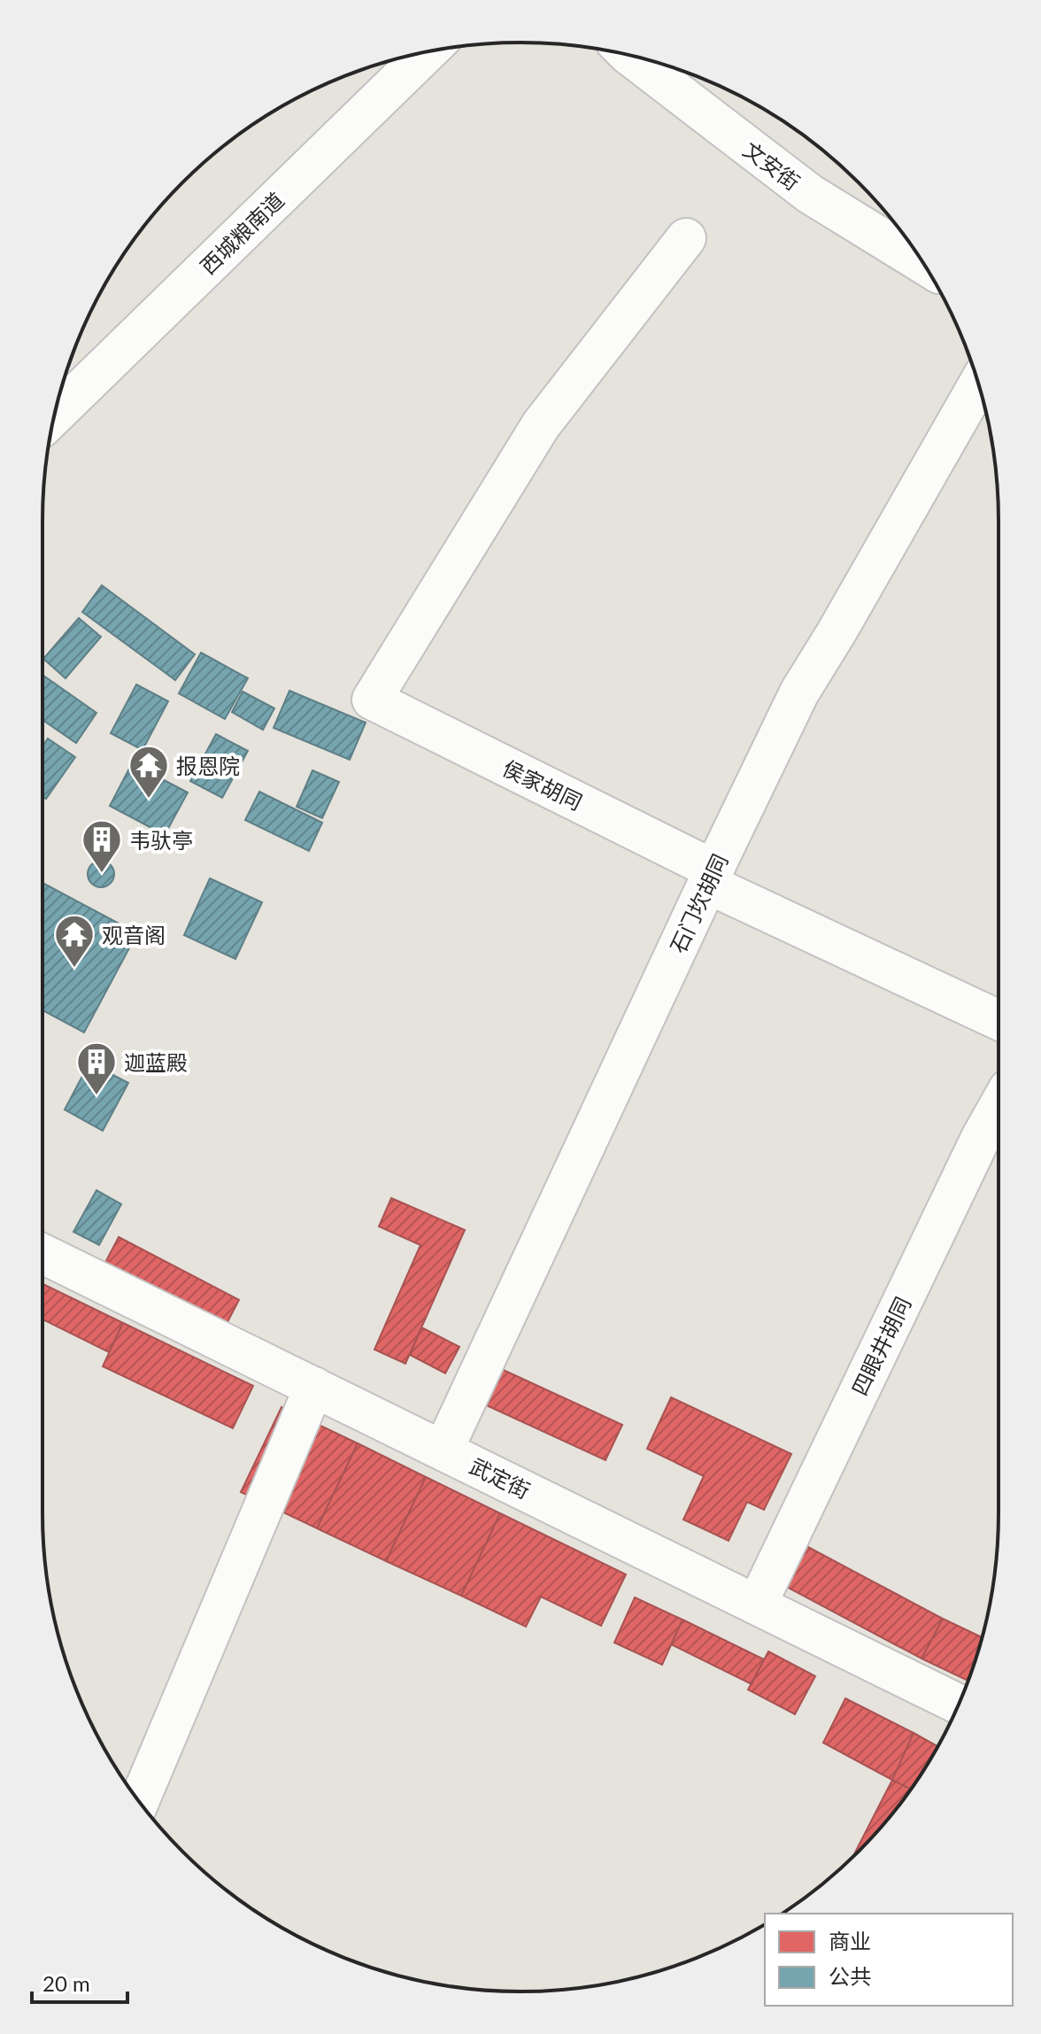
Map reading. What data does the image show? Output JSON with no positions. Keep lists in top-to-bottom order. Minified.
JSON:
{"streets":{"street":["文安街","西城粮南道","侯家胡同","石门坎胡同","四眼井胡同","武定街"]},"crossings":[["侯家胡同","石门坎胡同"],["石门坎胡同","武定街"],["四眼井胡同","武定街"]],"places":{"temple":["报恩院","观音阁"],"building":["韦驮亭","迦蓝殿"]},"legend":["商业","公共"],"scale_bar":"20 m"}
